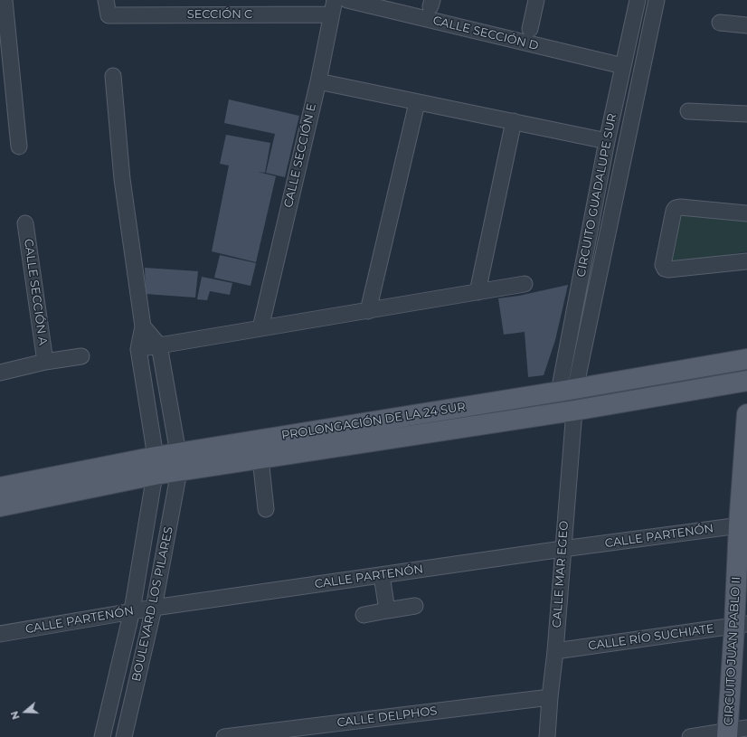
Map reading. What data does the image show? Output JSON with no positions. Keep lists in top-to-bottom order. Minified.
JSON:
{"streets":{"main road":["PROLONGACIÓN DE LA 24 SUR","CIRCUITO JUAN PABLO II"],"street":["SECCIÓN C","CALLE SECCIÓN D","CALLE SECCIÓN E","CIRCUITO GUADALUPE SUR","CALLE SECCIÓN A","CALLE PARTENÓN","CALLE MAR EGEO","BOULEVARD LOS PILARES","CALLE RÍO SUCHIATE","CALLE DELPHOS"]},"crossings":[["SECCIÓN C","CALLE SECCIÓN E"],["CALLE SECCIÓN D","CIRCUITO GUADALUPE SUR"],["CIRCUITO GUADALUPE SUR","PROLONGACIÓN DE LA 24 SUR"],["PROLONGACIÓN DE LA 24 SUR","CALLE MAR EGEO"],["PROLONGACIÓN DE LA 24 SUR","BOULEVARD LOS PILARES"],["CALLE PARTENÓN","CALLE MAR EGEO"],["CALLE PARTENÓN","BOULEVARD LOS PILARES"],["CALLE PARTENÓN","CIRCUITO JUAN PABLO II"],["CALLE MAR EGEO","CALLE RÍO SUCHIATE"],["CALLE MAR EGEO","CALLE DELPHOS"],["CALLE RÍO SUCHIATE","CIRCUITO JUAN PABLO II"]],"north":"left"}
